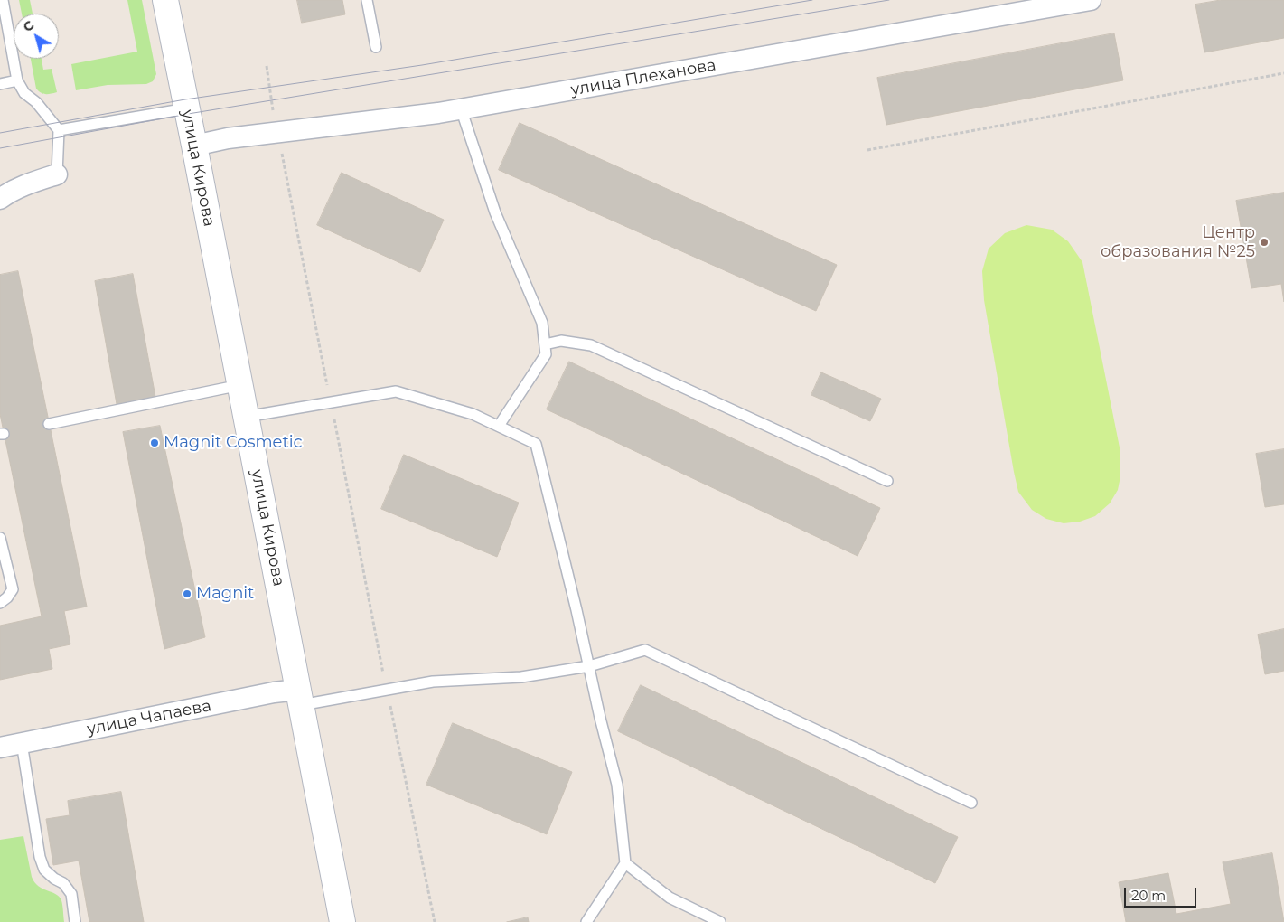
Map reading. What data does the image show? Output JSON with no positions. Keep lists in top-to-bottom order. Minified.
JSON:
{"streets":{"main road":["улица Кирова"],"street":["улица Плеханова","улица Чапаева"]},"crossings":[["улица Плеханова","улица Кирова"],["улица Кирова","улица Чапаева"]],"places":["Центр образования №25","Magnit Cosmetic","Magnit"],"scale_bar":"20 m","north":"top left"}
